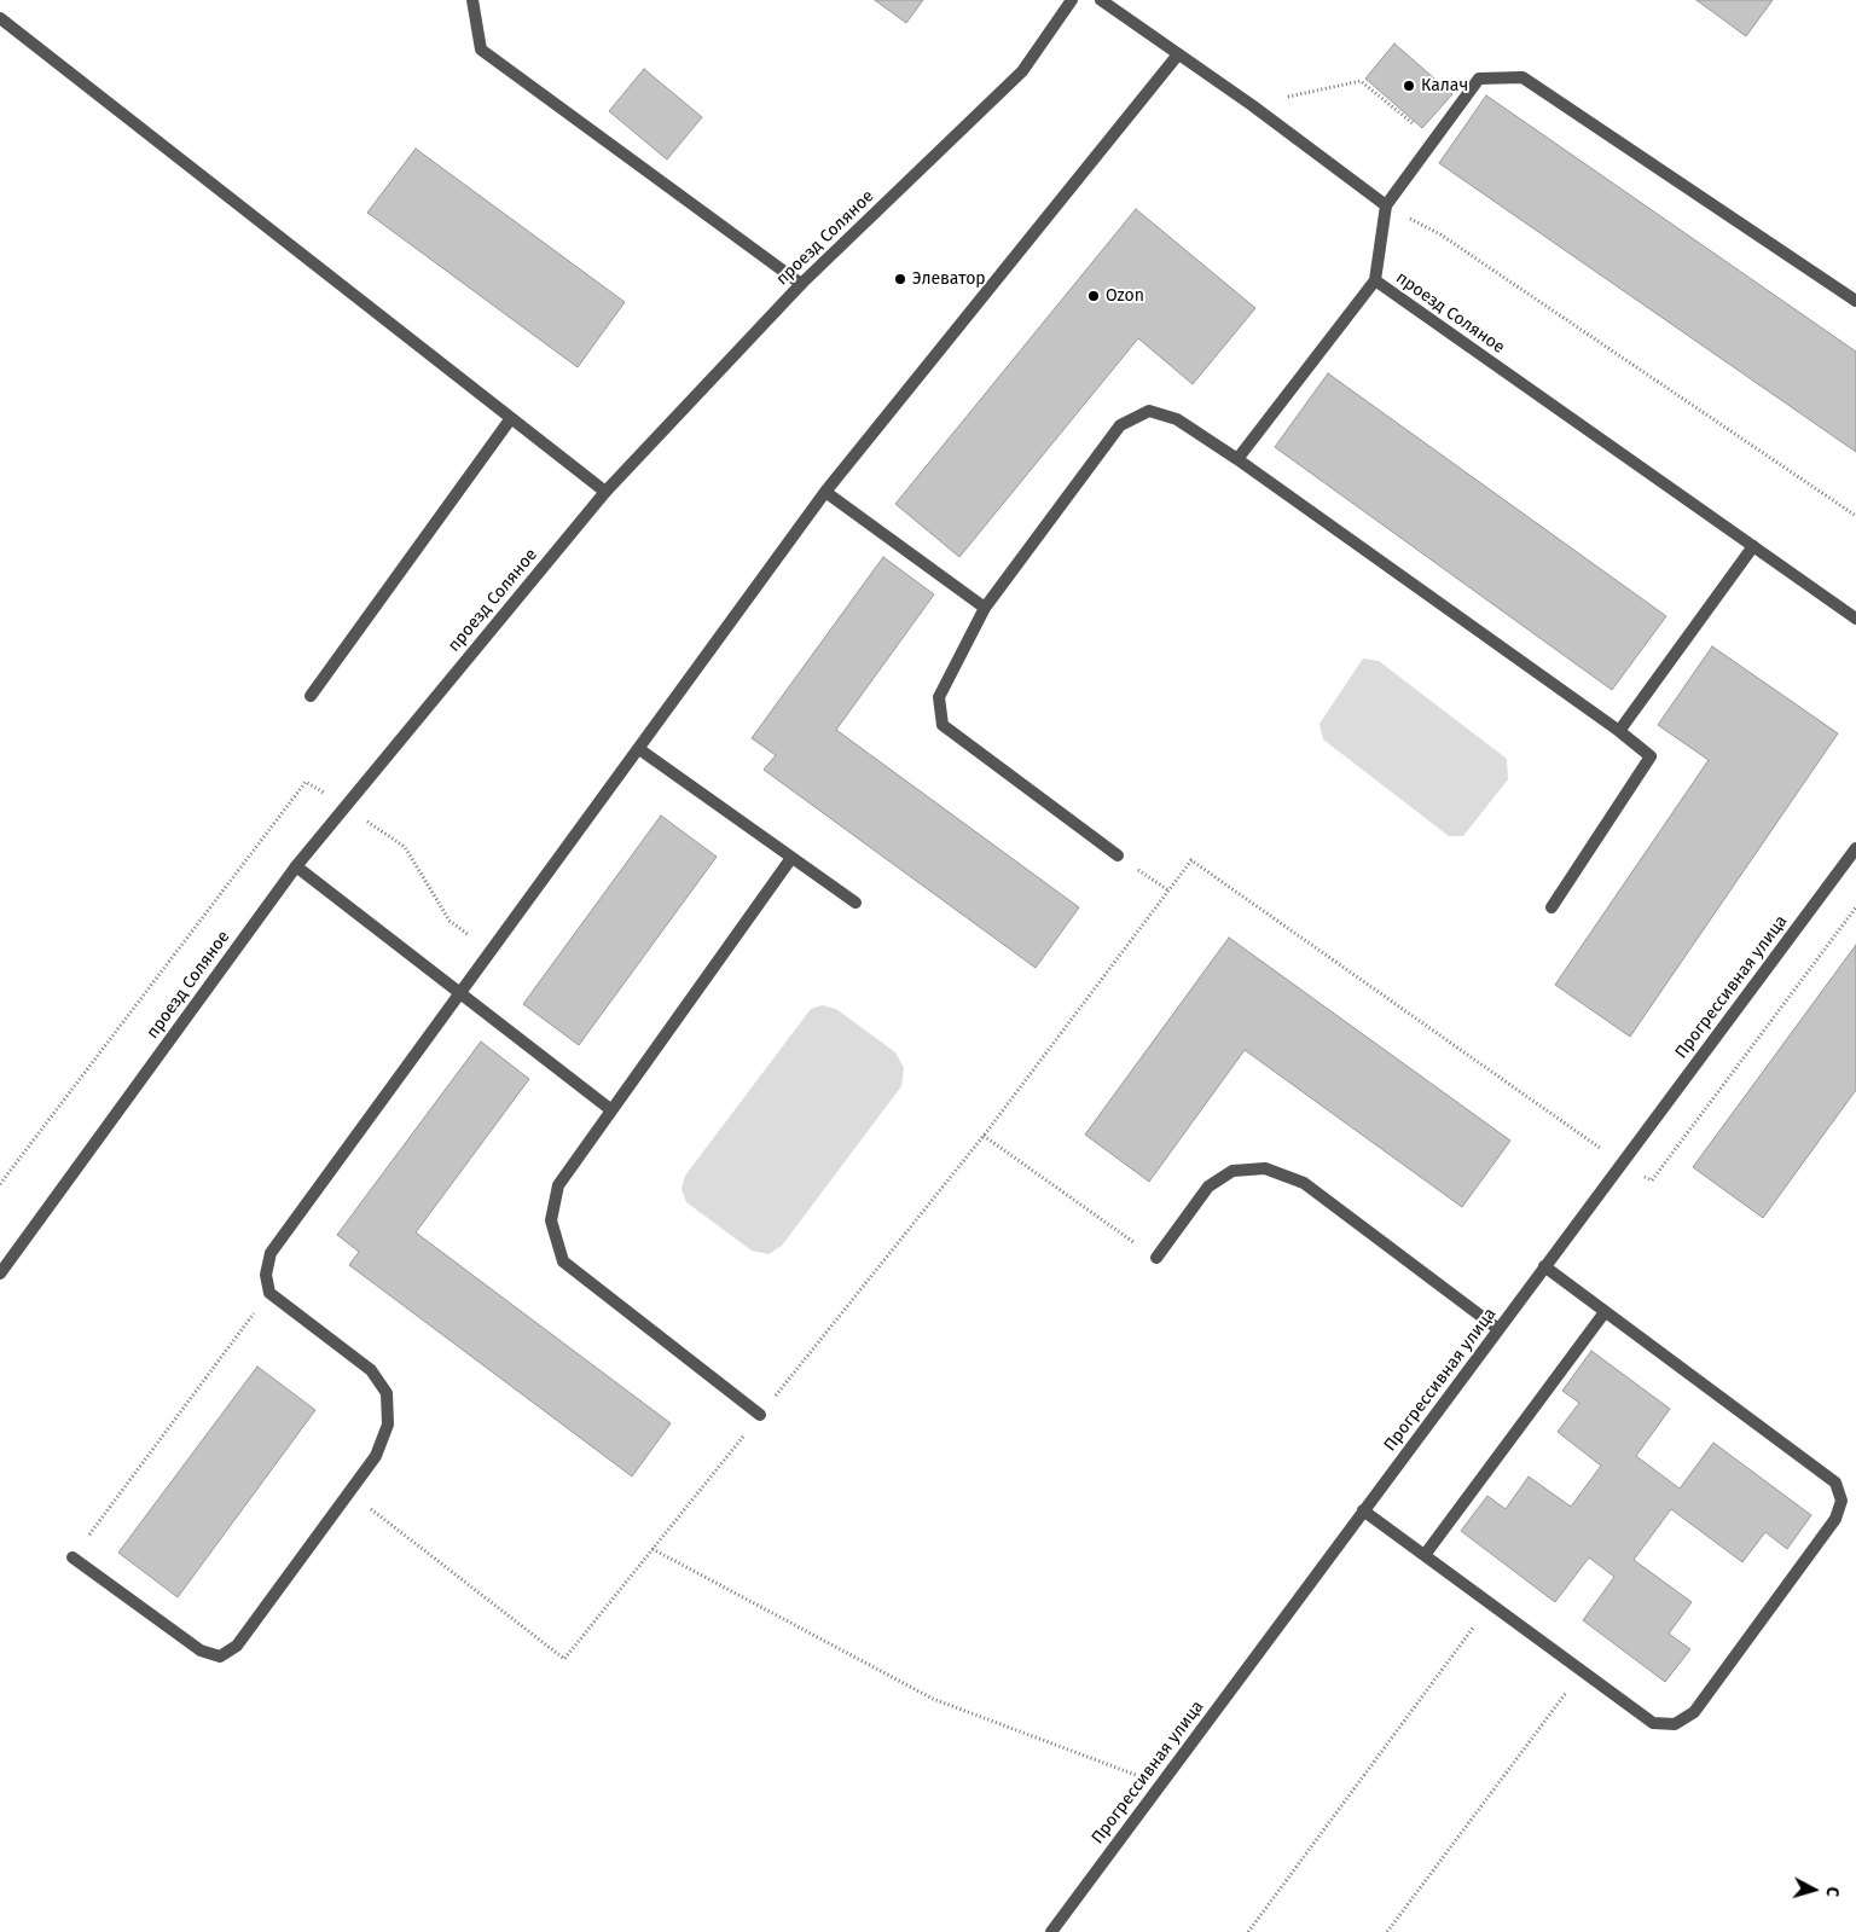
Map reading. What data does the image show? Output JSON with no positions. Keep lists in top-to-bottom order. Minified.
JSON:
{"streets":{"street":["проезд Соляное","Прогрессивная улица"]},"places":["Калач","Элеватор","Ozon"],"north":"right"}
